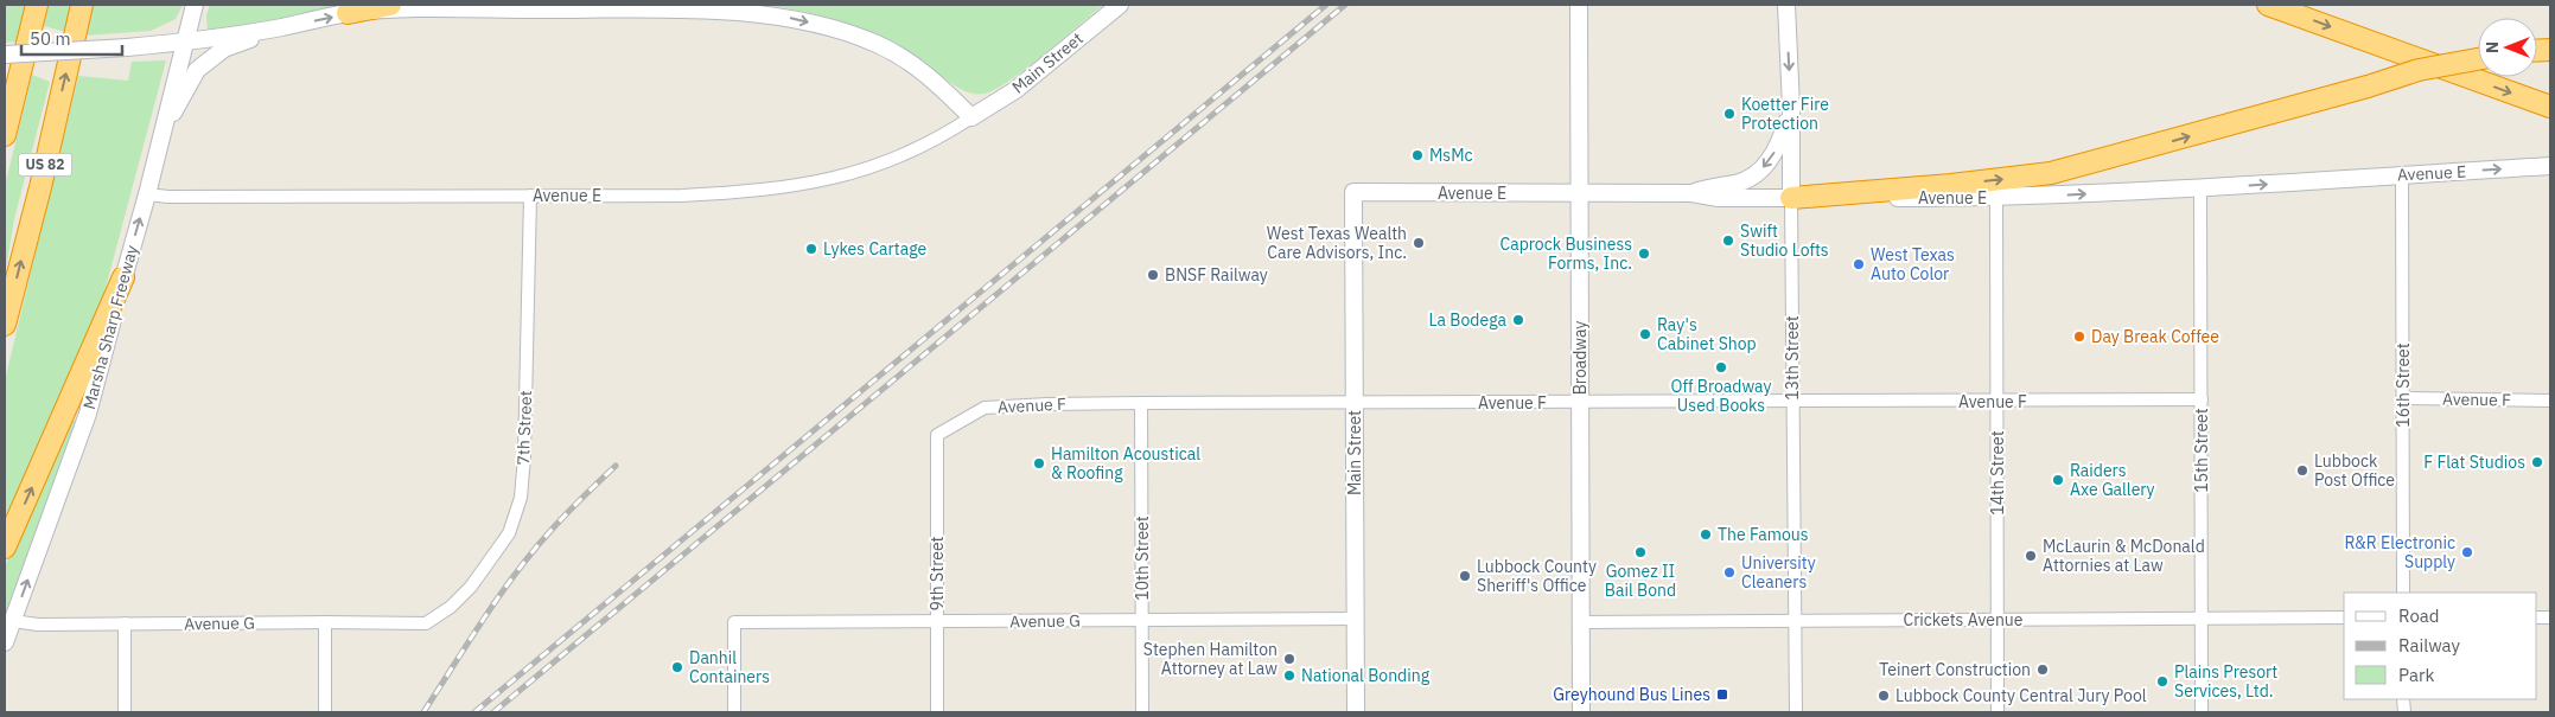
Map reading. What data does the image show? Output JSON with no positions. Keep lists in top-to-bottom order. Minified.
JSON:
{"streets":{"highway":["US 82"],"main road":["Main Street","Avenue E","Marsha Sharp Freeway","Broadway","13th Street"],"street":["16th Street","Avenue F","7th Street","15th Street","14th Street","10th Street","9th Street","Crickets Avenue","Avenue G"]},"crossings":[["Main Street","Avenue E"],["Main Street","Avenue F"],["Main Street","Avenue G"],["Avenue E","Marsha Sharp Freeway"],["Avenue E","Broadway"],["Avenue E","13th Street"],["Avenue E","16th Street"],["Avenue E","7th Street"],["Avenue E","15th Street"],["Avenue E","14th Street"],["Marsha Sharp Freeway","Avenue G"],["Broadway","Avenue F"],["Broadway","Crickets Avenue"],["13th Street","Avenue F"],["13th Street","Crickets Avenue"],["16th Street","Avenue F"],["Avenue F","15th Street"],["Avenue F","14th Street"],["Avenue F","10th Street"],["Avenue F","9th Street"],["7th Street","Avenue G"],["15th Street","Crickets Avenue"],["14th Street","Crickets Avenue"],["10th Street","Avenue G"],["9th Street","Avenue G"]],"one_way":["Marsha Sharp Freeway"],"places":{"other":["Koetter Fire Protection","MsMc","Swift Studio Lofts","West Texas Wealth Care Advisors, Inc.","Lykes Cartage","Caprock Business Forms, Inc.","West Texas Auto Color","BNSF Railway","La Bodega","Ray's Cabinet Shop","Day Break Coffee","Off Broadway Used Books","F Flat Studios","Hamilton Acoustical & Roofing","Lubbock Post Office","Raiders Axe Gallery","The Famous","Gomez II Bail Bond","R&R Electronic Supply","McLaurin & McDonald Attornies at Law","University Cleaners","Lubbock County Sheriff's Office","Stephen Hamilton Attorney at Law","Danhil Containers","Teinert Construction","National Bonding","Plains Presort Services, Ltd.","Lubbock County Central Jury Pool"],"transit":["Greyhound Bus Lines"]},"legend":["Road","Railway","Park"],"scale_bar":"50 m","north":"left"}
